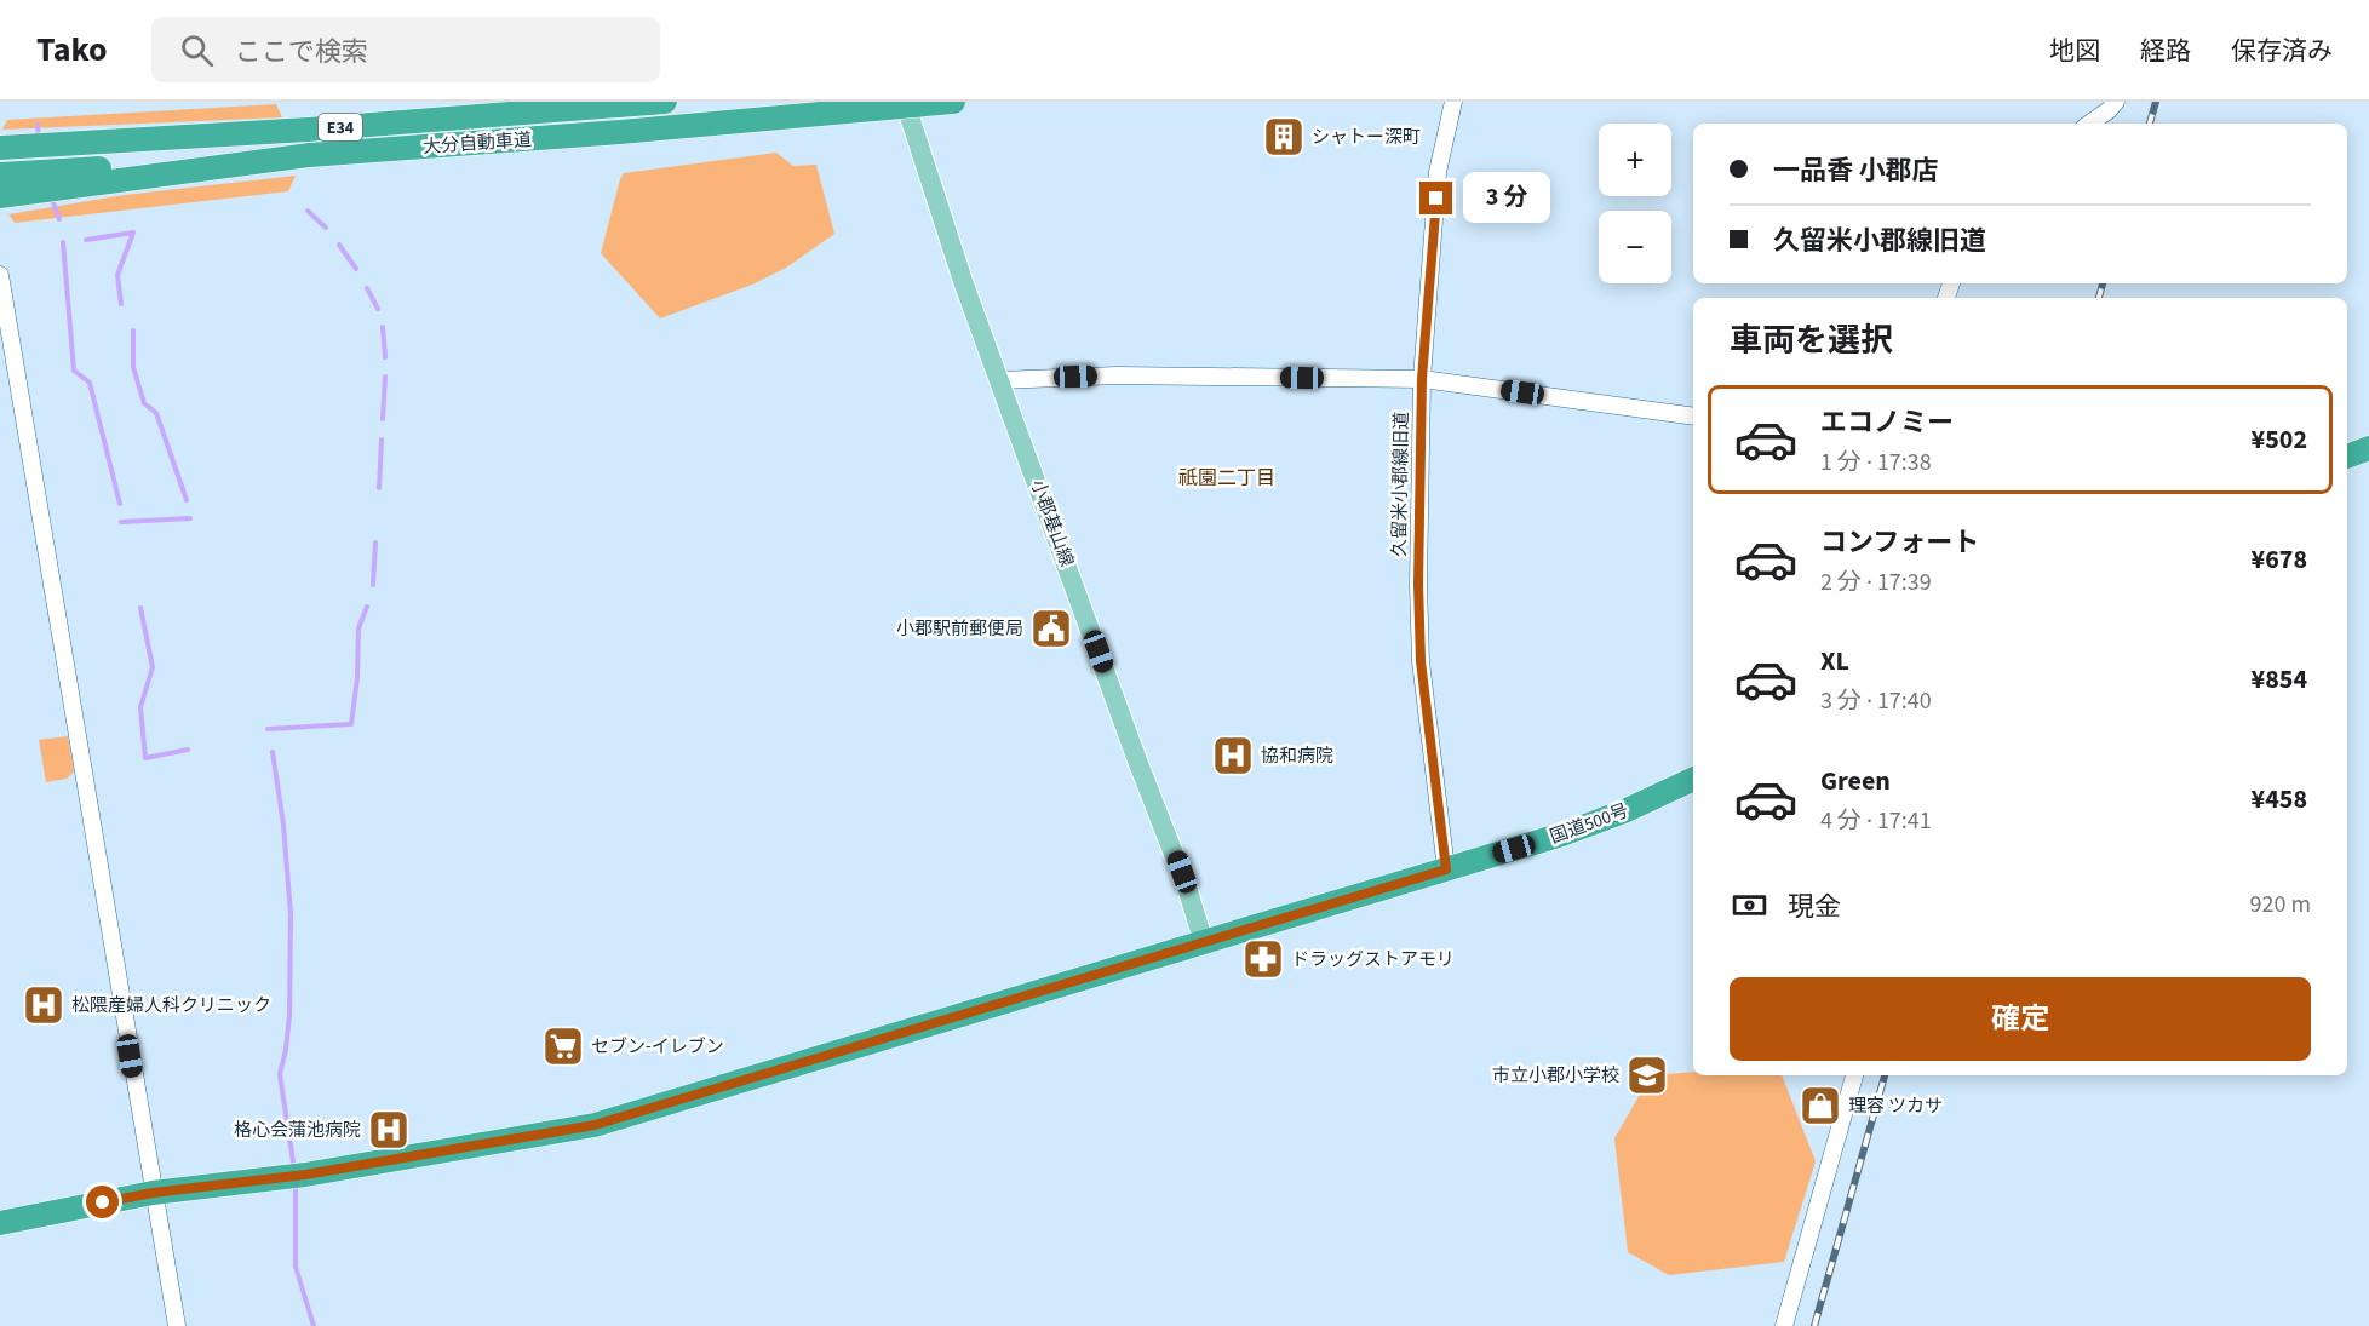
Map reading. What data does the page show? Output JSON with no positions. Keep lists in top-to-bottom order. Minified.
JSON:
{"streets":{"highway":["E34","大分自動車道","国道500号"],"main road":["小郡基山線"],"street":["久留米小郡線旧道"]},"crossings":[["久留米小郡線旧道","国道500号"],["小郡基山線","国道500号"]],"districts":["祇園二丁目"],"places":{"building":["シャトー深町"],"public building":["小郡駅前郵便局"],"hospital":["協和病院","松隈産婦人科クリニック","格心会蒲池病院"],"pharmacy":["ドラッグストアモリ"],"supermarket":["セブン-イレブン"],"school or university":["市立小郡小学校"],"shop":["理容 ツカサ"]},"page":{"header":"Tako","search":"ここで検索","nav":["地図","経路","保存済み"],"map_buttons":["+","−"],"banner":["一品香 小郡店","久留米小郡線旧道"],"bubble":"3 分","heading":"車両を選択","list":[{"name":"エコノミー","note":"1 分 · 17:38","value":"¥502"},{"name":"コンフォート","note":"2 分 · 17:39","value":"¥678"},{"name":"XL","note":"3 分 · 17:40","value":"¥854"},{"name":"Green","note":"4 分 · 17:41","value":"¥458"}],"pay":["現金","920 m"],"buttons":"確定"}}
